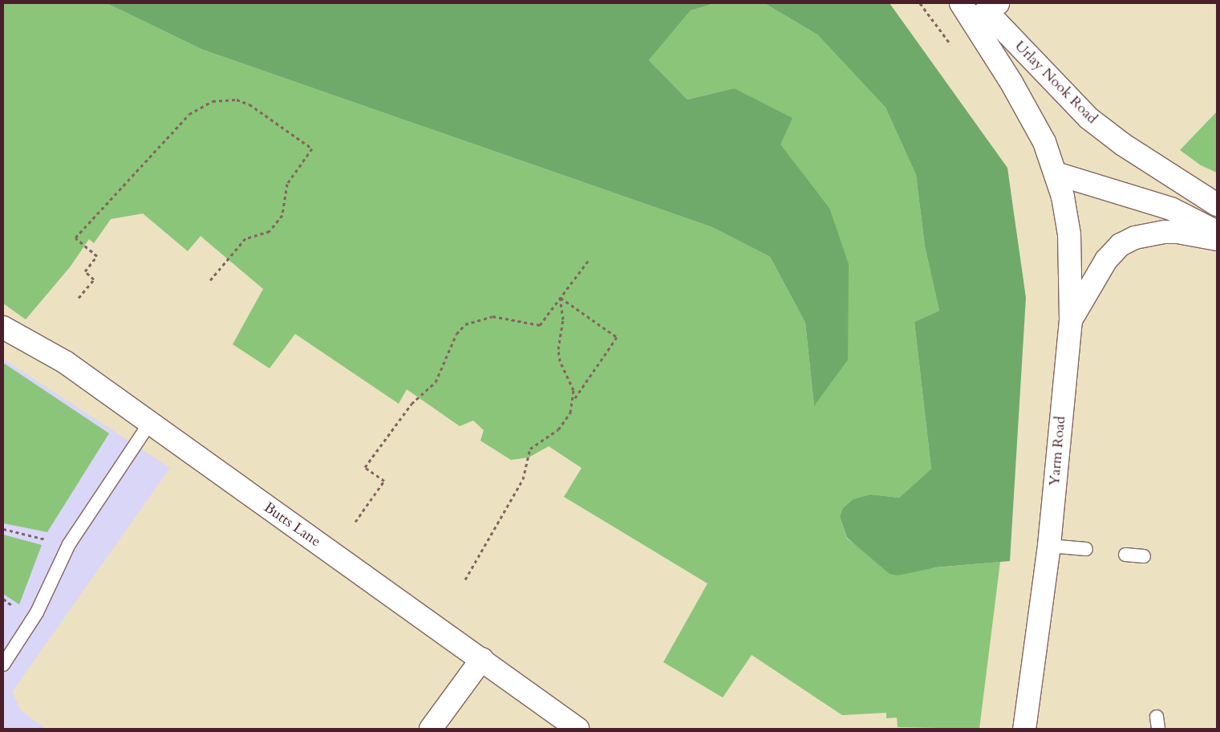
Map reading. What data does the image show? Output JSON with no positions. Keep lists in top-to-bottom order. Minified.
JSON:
{"streets":{"main road":["Urlay Nook Road","Yarm Road","Butts Lane"]},"crossings":[["Urlay Nook Road","Yarm Road"]]}
